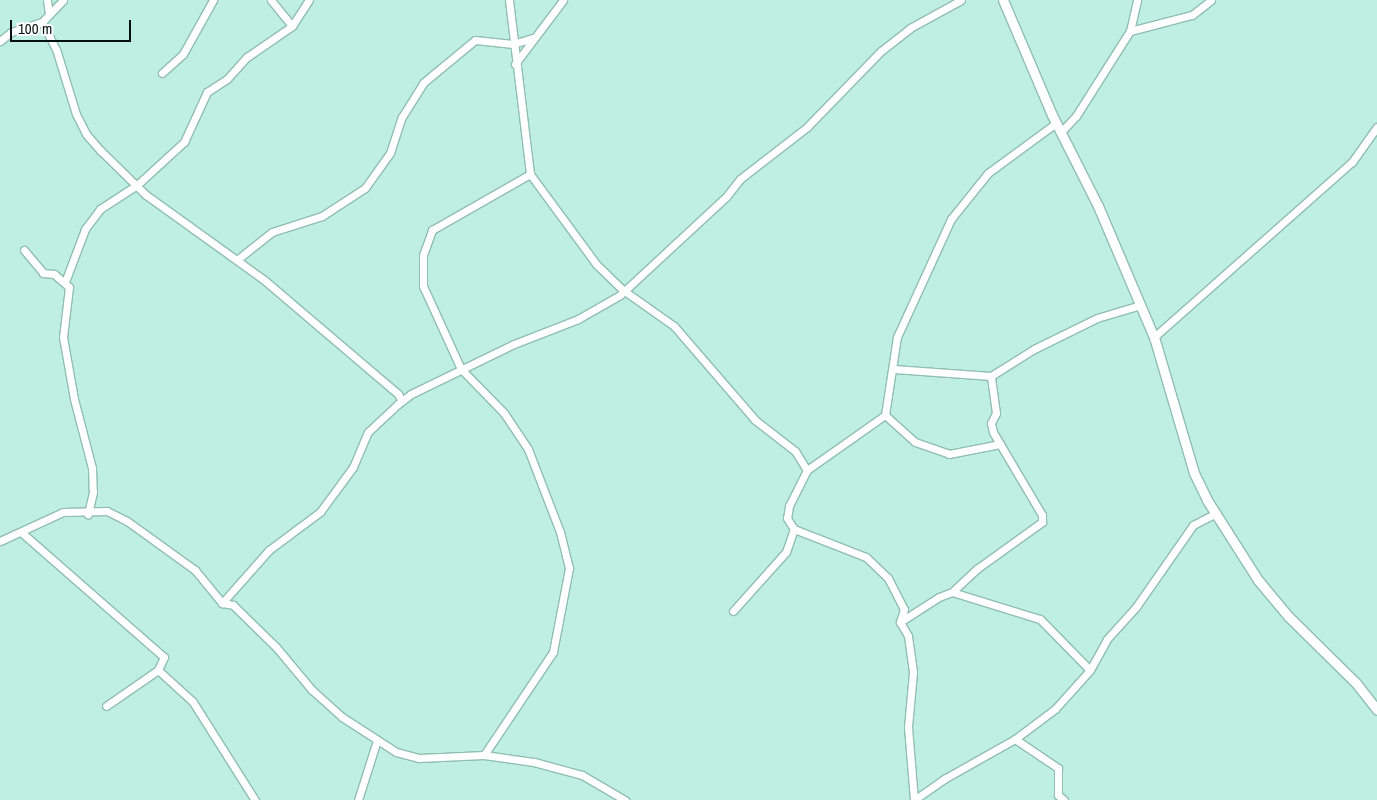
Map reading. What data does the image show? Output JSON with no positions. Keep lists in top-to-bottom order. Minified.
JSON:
{"scale_bar":"100 m"}
